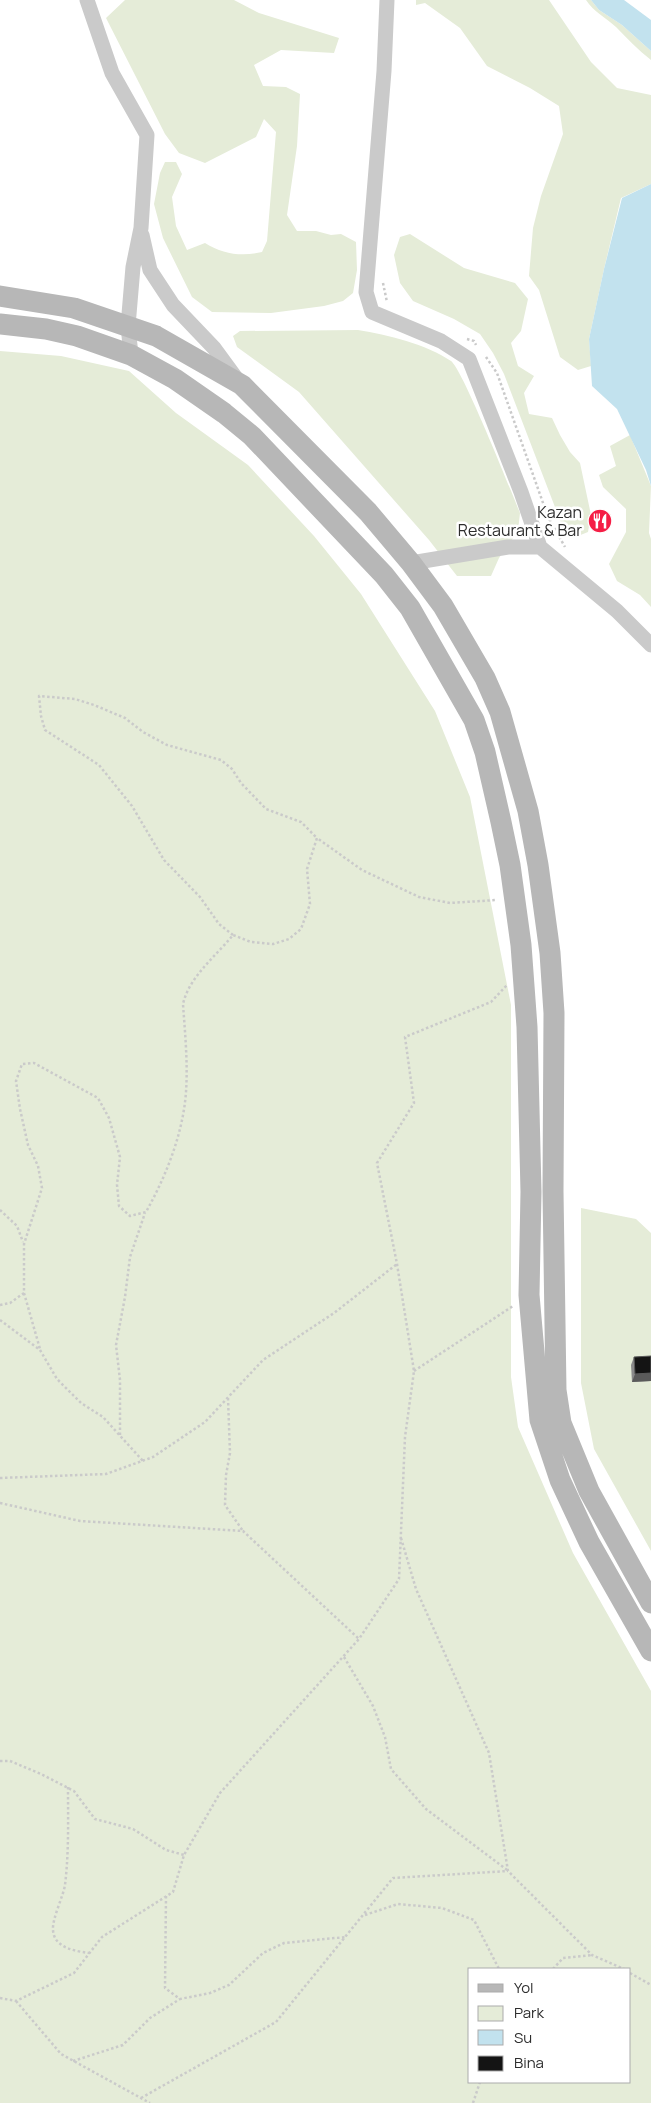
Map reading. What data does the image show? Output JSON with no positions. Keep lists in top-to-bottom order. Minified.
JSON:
{"places":{"restaurant":["Kazan Restaurant & Bar"]},"legend":["Yol","Park","Su","Bina"]}
